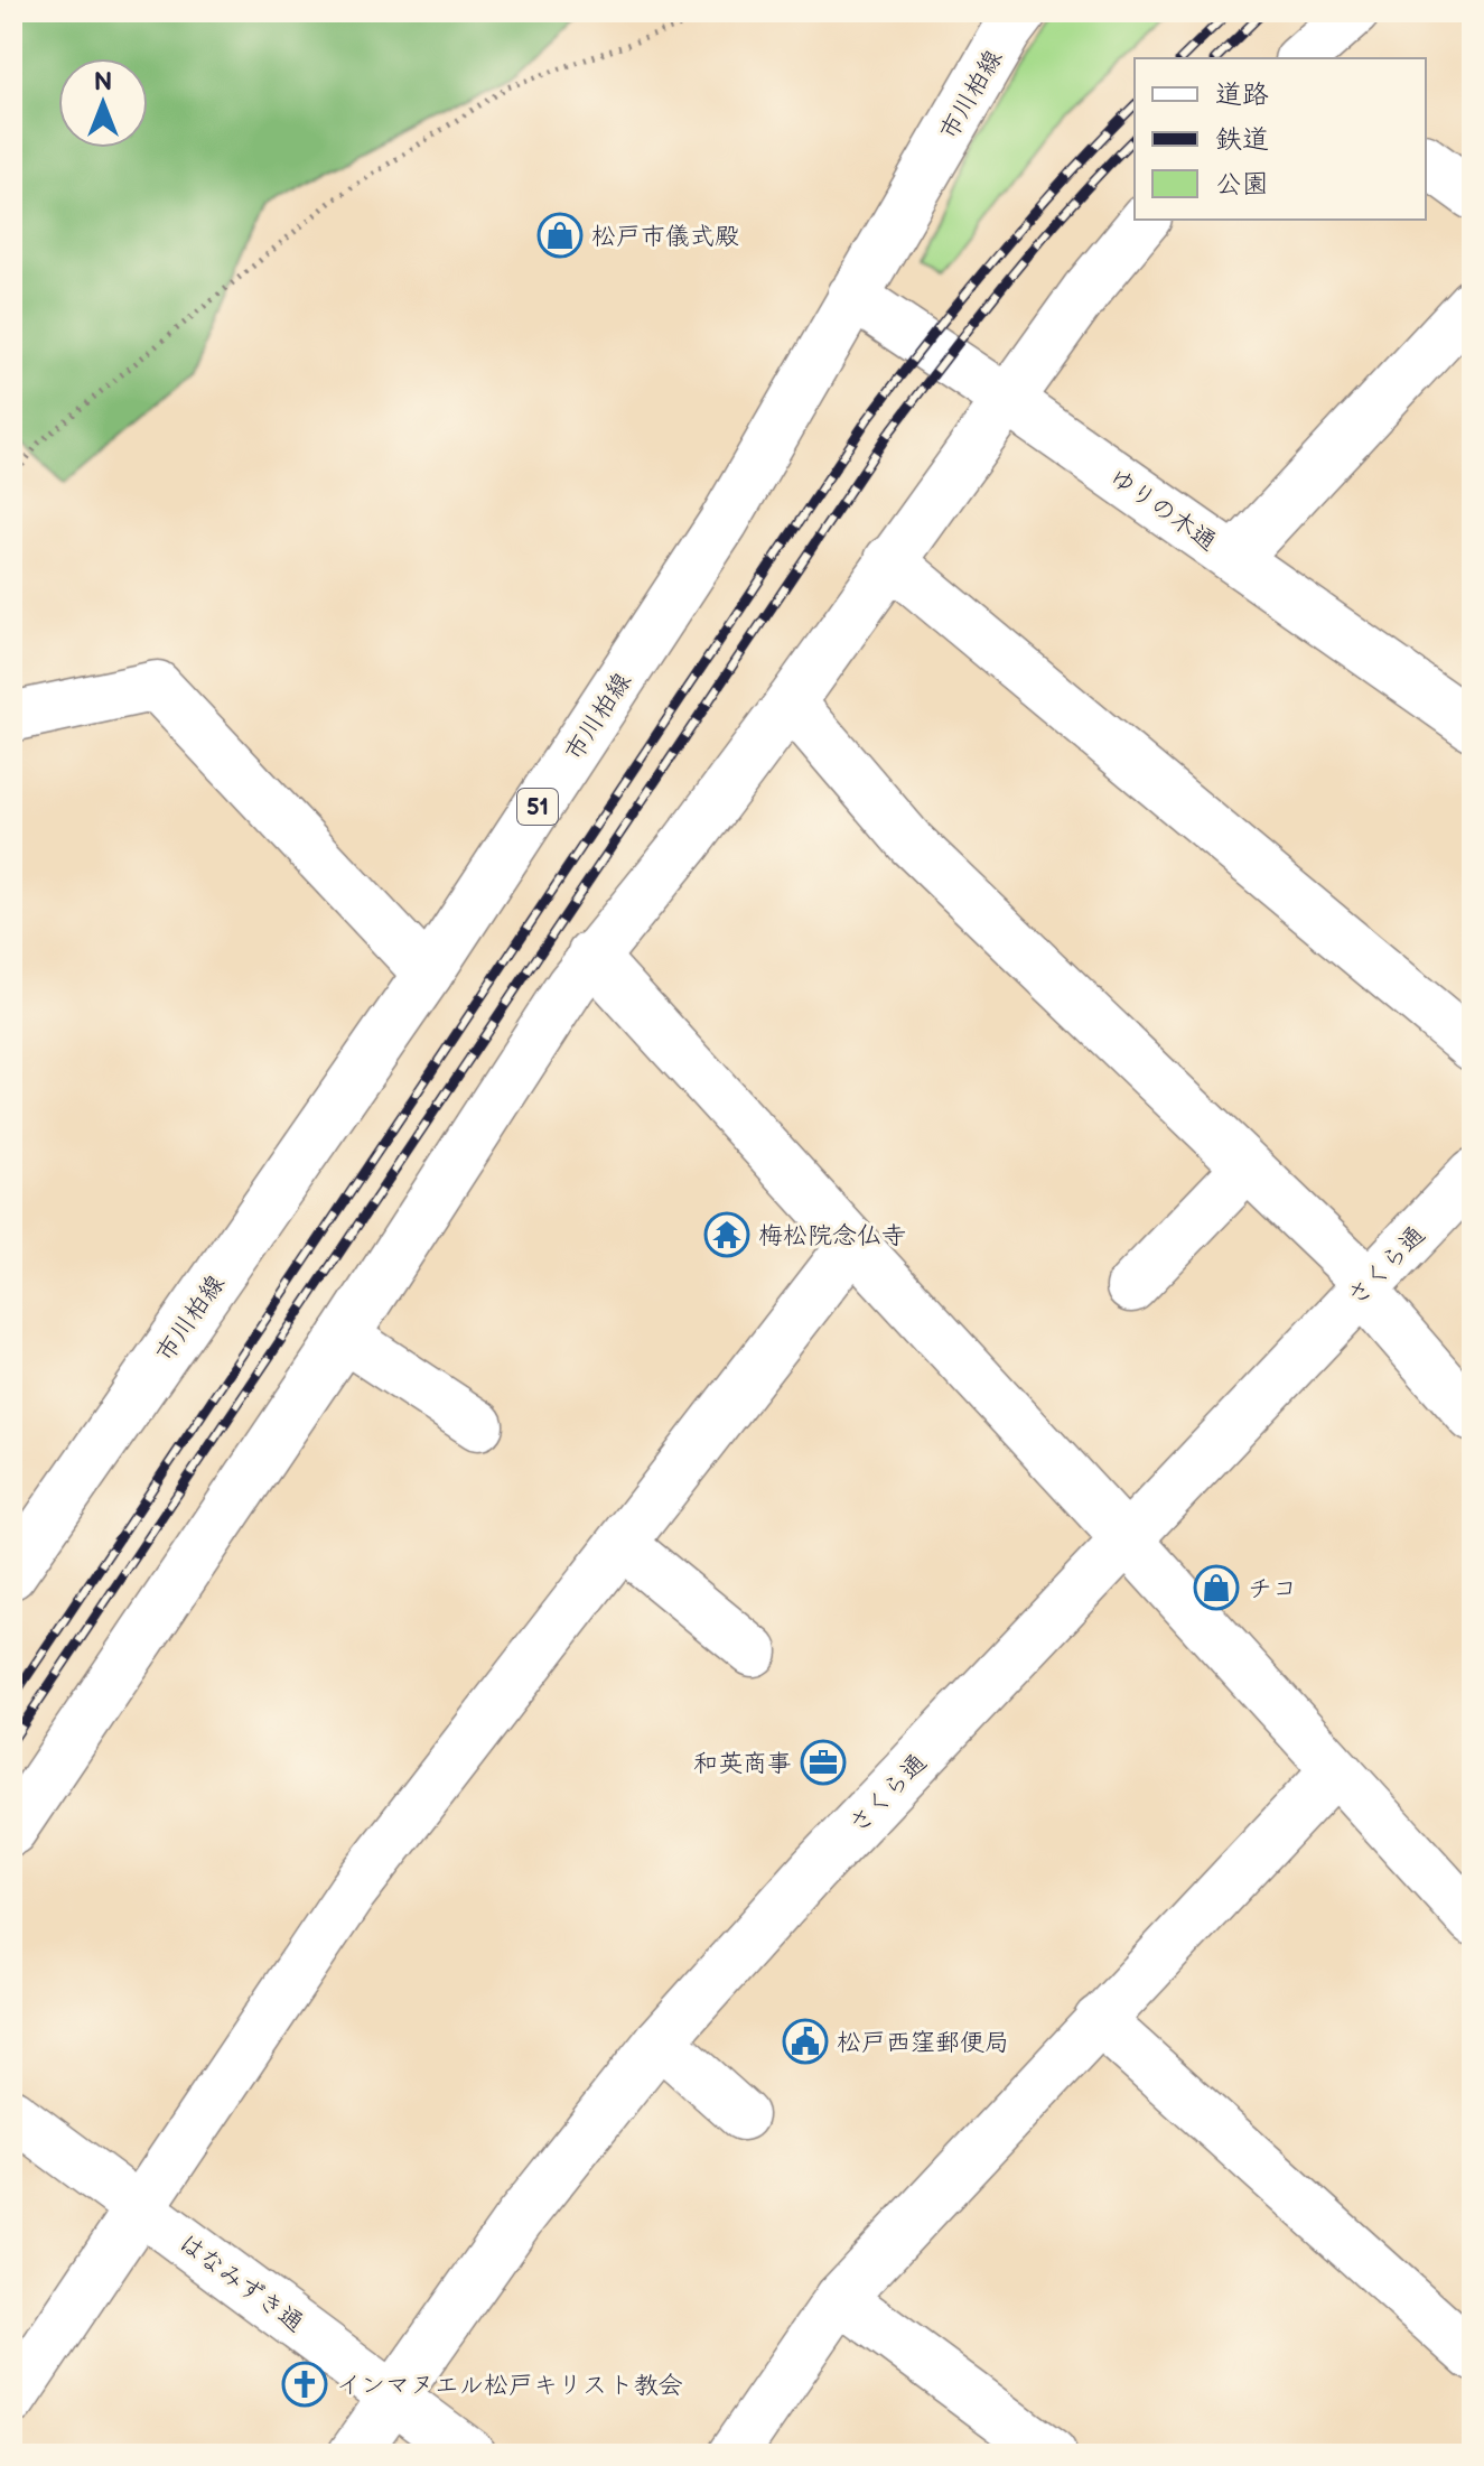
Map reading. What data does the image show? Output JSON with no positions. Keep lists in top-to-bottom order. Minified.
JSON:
{"streets":{"street":["市川柏線","ゆりの木通","51","さくら通","はなみずき通"]},"crossings":[["市川柏線","ゆりの木通"],["さくら通","はなみずき通"]],"places":{"shop":["松戸市儀式殿","チコ"],"temple":["梅松院念仏寺"],"office":["和英商事"],"public building":["松戸西窪郵便局"],"church":["インマヌエル松戸キリスト教会"]},"legend":["道路","鉄道","公園"],"north":"top"}
